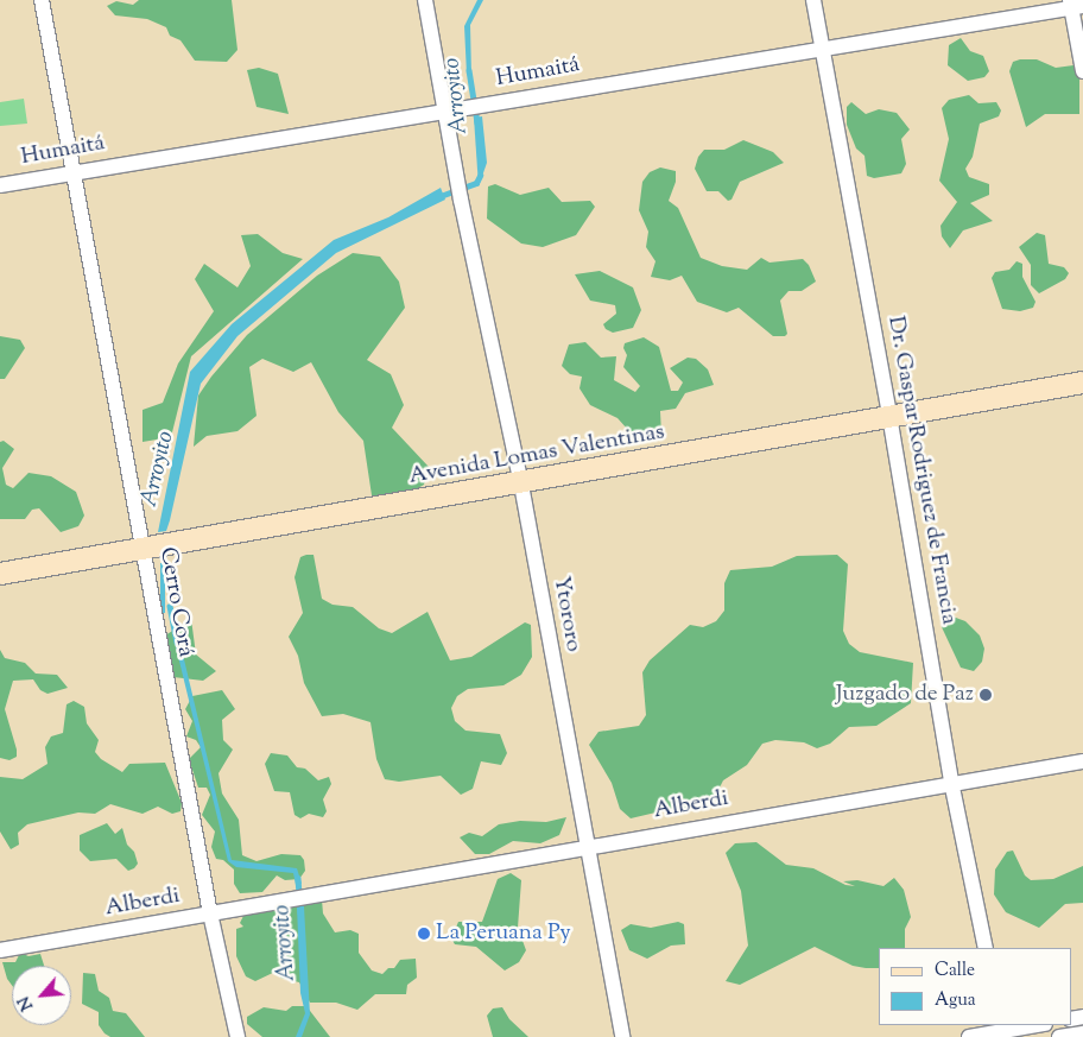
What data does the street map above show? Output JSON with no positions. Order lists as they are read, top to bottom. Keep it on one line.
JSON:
{"streets":{"street":["Humaitá","Avenida Lomas Valentinas","Dr. Gaspar Rodriguez de Francia","Cerro Corá","Ytororo","Alberdi"]},"crossings":[["Humaitá","Dr. Gaspar Rodriguez de Francia"],["Humaitá","Cerro Corá"],["Humaitá","Ytororo"],["Avenida Lomas Valentinas","Dr. Gaspar Rodriguez de Francia"],["Avenida Lomas Valentinas","Cerro Corá"],["Avenida Lomas Valentinas","Ytororo"],["Dr. Gaspar Rodriguez de Francia","Alberdi"],["Cerro Corá","Alberdi"],["Ytororo","Alberdi"]],"water":["Arroyito"],"places":["Juzgado de Paz","La Peruana Py"],"legend":["Calle","Agua"],"north":"bottom left"}
